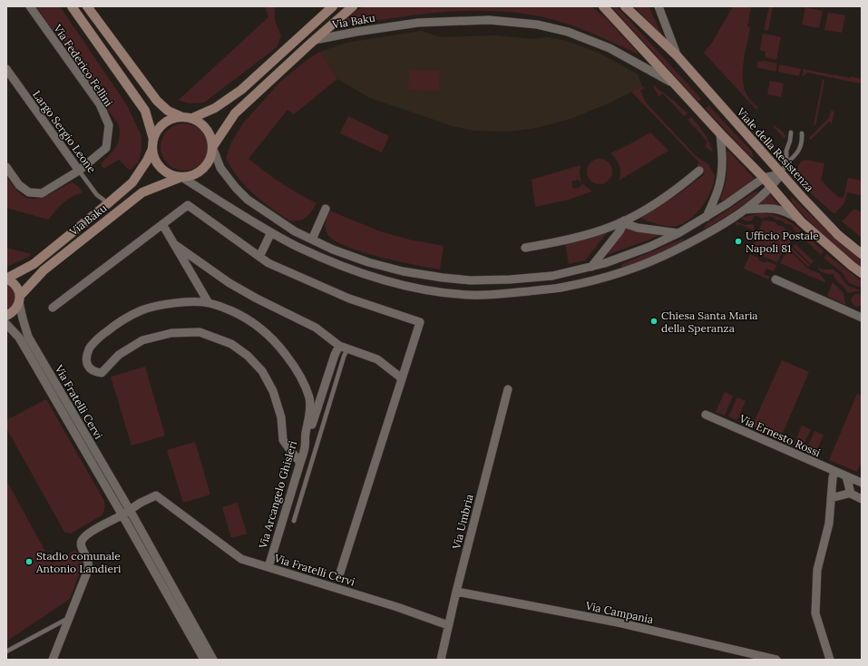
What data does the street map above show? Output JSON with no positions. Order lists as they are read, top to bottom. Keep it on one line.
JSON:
{"streets":{"street":["Via Baku","Via Federico Fellini","Largo Sergio Leone","Viale della Resistenza","Via Fratelli Cervi","Via Ernesto Rossi","Via Arcangelo Ghisleri","Via Umbria","Via Campania"]},"crossings":[["Via Baku","Largo Sergio Leone"],["Via Baku","Via Fratelli Cervi"],["Via Federico Fellini","Largo Sergio Leone"],["Via Fratelli Cervi","Via Arcangelo Ghisleri"],["Via Fratelli Cervi","Via Umbria"],["Via Umbria","Via Campania"]],"places":["Ufficio Postale Napoli 81","Chiesa Santa Maria della Speranza","Stadio comunale Antonio Landieri"]}
